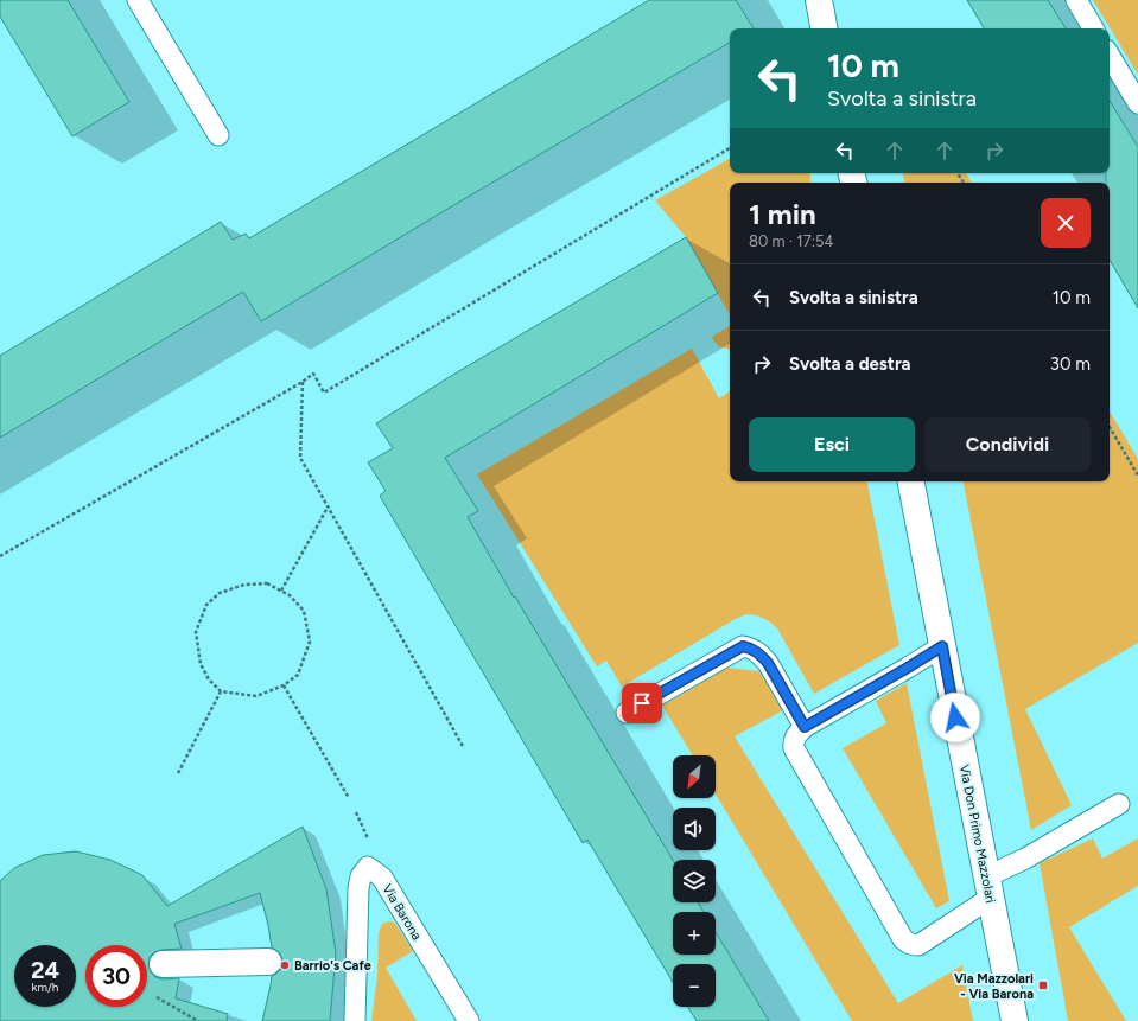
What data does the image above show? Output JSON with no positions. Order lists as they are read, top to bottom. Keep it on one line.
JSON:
{"streets":{"street":["Via Don Primo Mazzolari"],"lane":["Via Barona"]},"places":{"other":["Barrio's Cafe"],"transit":["Via Mazzolari - Via Barona"]},"north":"bottom left","page":{"turn":["10 m","Svolta a sinistra"],"heading":["1 min","80 m · 17:54"],"list":[{"name":"Svolta a sinistra","value":"10 m"},{"name":"Svolta a destra","value":"30 m"}],"buttons":["Esci","Condividi"],"map_buttons":["+","−"],"speed":"24 km/h","limit":"30"}}
